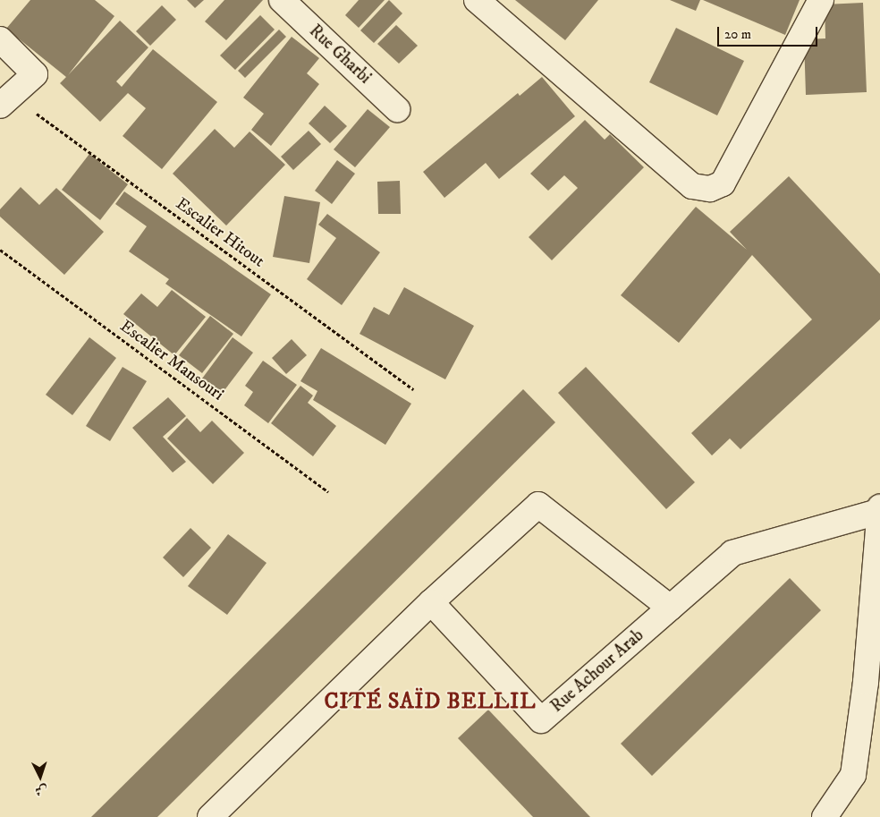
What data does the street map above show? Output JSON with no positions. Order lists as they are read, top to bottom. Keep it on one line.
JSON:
{"streets":{"street":["Rue Gharbi","Rue Achour Arab"],"path":["Escalier Hitout","Escalier Mansouri"]},"districts":["CITÉ SAÏD BELLIL"],"scale_bar":"20 m","north":"bottom"}
